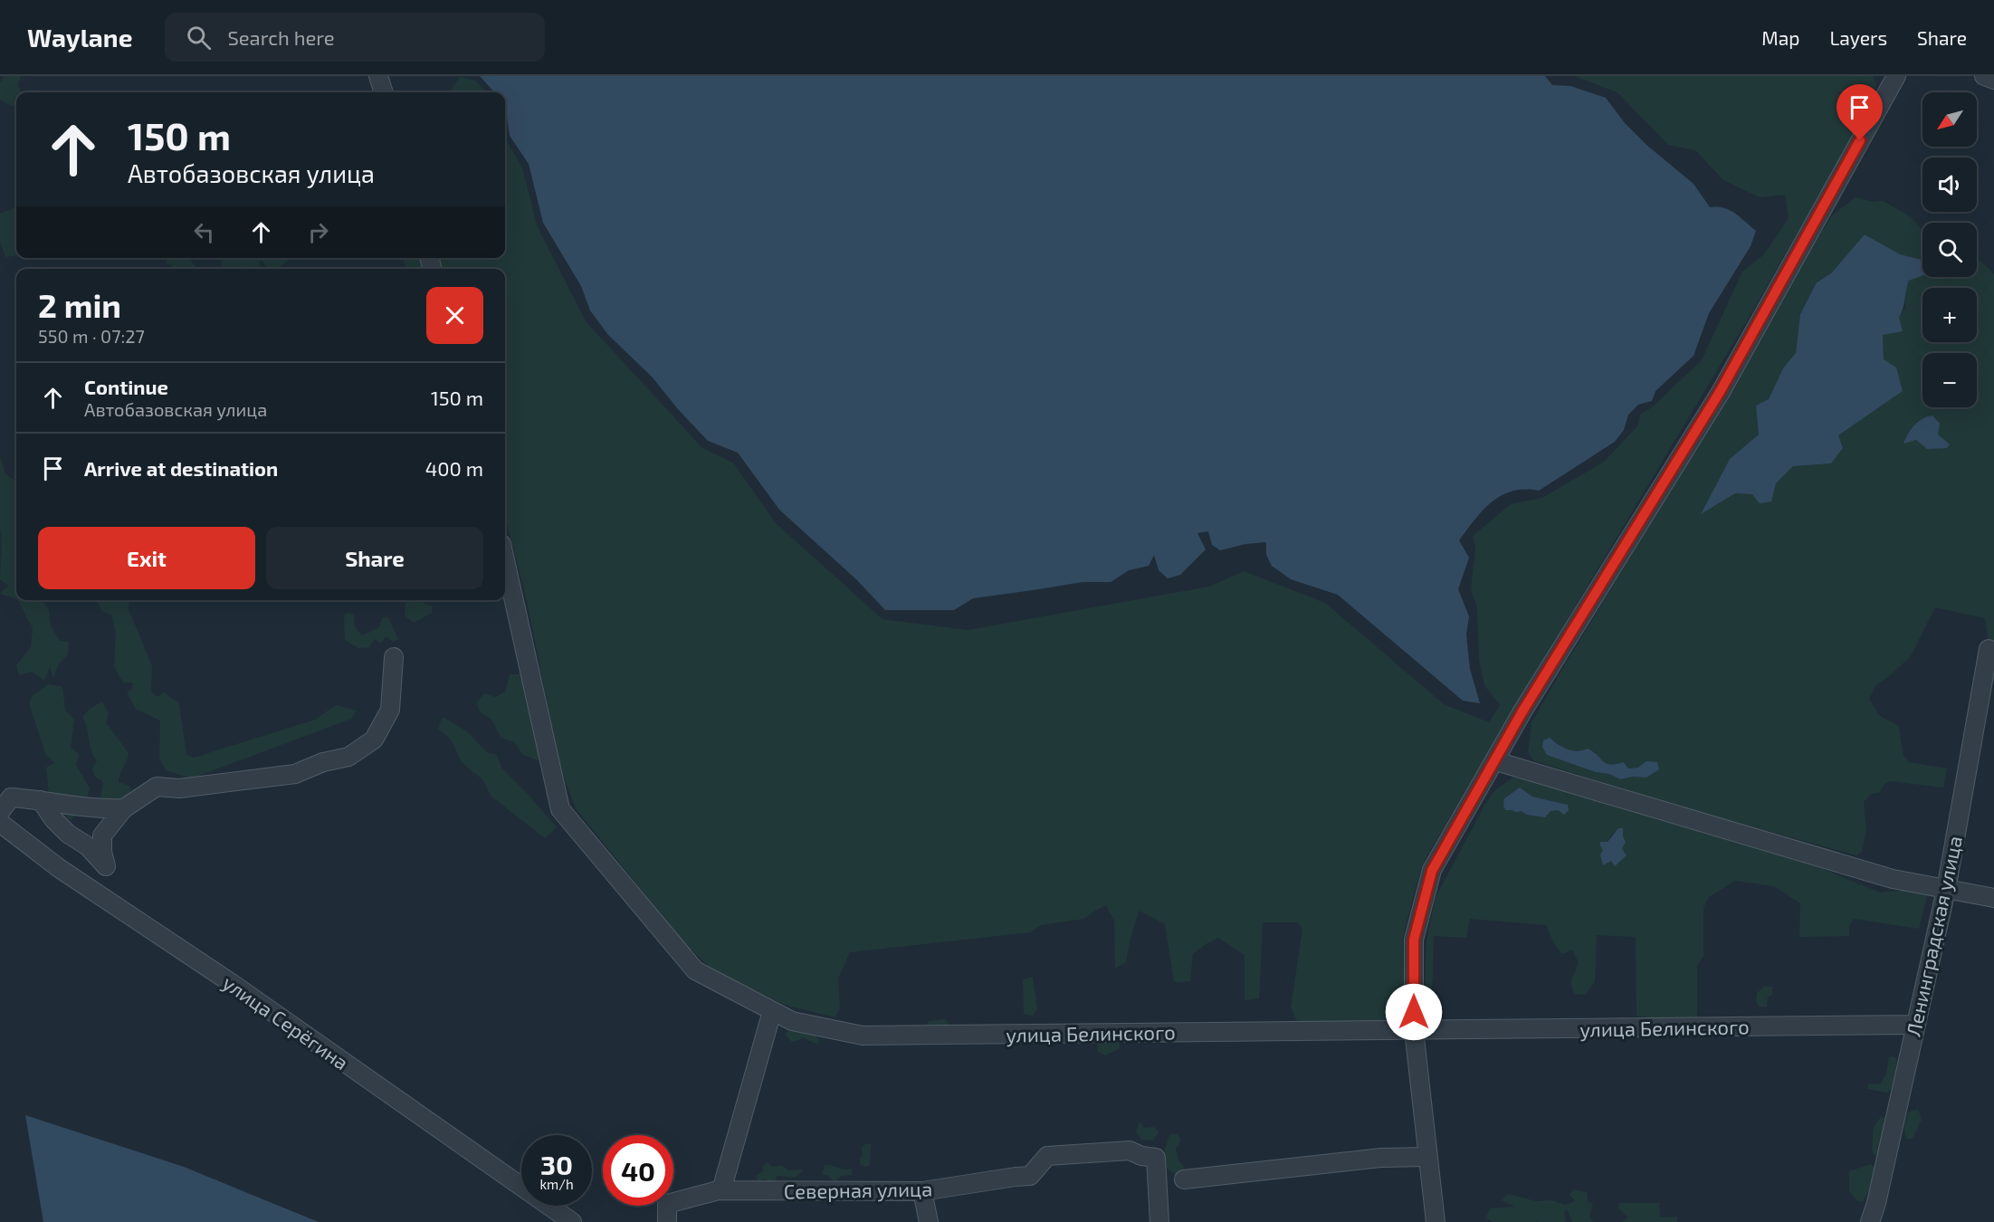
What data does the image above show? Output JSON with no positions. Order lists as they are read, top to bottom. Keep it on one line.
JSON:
{"streets":{"street":["Ленинградская улица","улица Серёгина","улица Белинского","Северная улица"]},"crossings":[["Ленинградская улица","улица Белинского"]],"north":"bottom left","page":{"header":"Waylane","search":"Search here","nav":["Map","Layers","Share"],"map_buttons":["+","−"],"turn":["150 m","Автобазовская улица"],"heading":["2 min","550 m · 07:27"],"list":[{"name":"Continue","note":"Автобазовская улица","value":"150 m"},{"name":"Arrive at destination","value":"400 m"}],"buttons":["Exit","Share"],"speed":"30 km/h","limit":"40"}}
